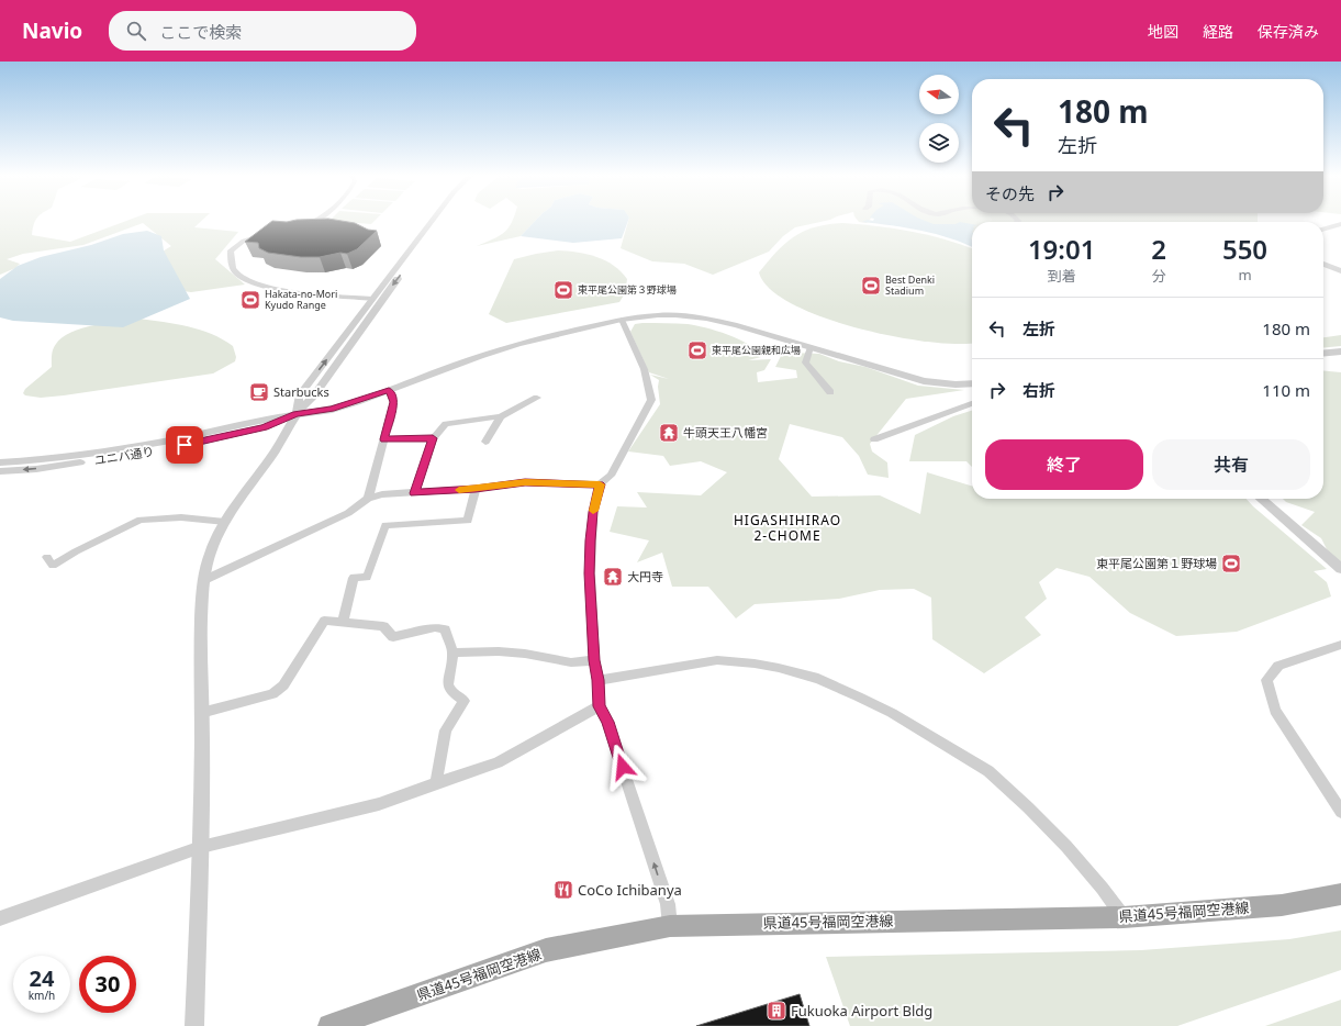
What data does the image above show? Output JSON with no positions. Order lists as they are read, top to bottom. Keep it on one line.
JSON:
{"streets":{"main road":["県道45号福岡空港線"],"street":["ユニバ通り"]},"districts":["HIGASHIHIRAO 2-CHOME"],"places":{"sports":["Best Denki Stadium","東平尾公園第３野球場","Hakata-no-Mori Kyudo Range","東平尾公園親和広場","東平尾公園第１野球場"],"cafe":["Starbucks"],"temple":["牛頭天王八幡宮","大円寺"],"restaurant":["CoCo Ichibanya"],"building":["Fukuoka Airport Bldg"]},"north":"left","page":{"header":"Navio","search":"ここで検索","nav":["地図","経路","保存済み"],"turn":["180 m","左折"],"then":"その先","eta":["19:01","到着","2","分","550","m"],"list":[{"name":"左折","value":"180 m"},{"name":"右折","value":"110 m"}],"buttons":["終了","共有"],"speed":"24 km/h","limit":"30"}}
